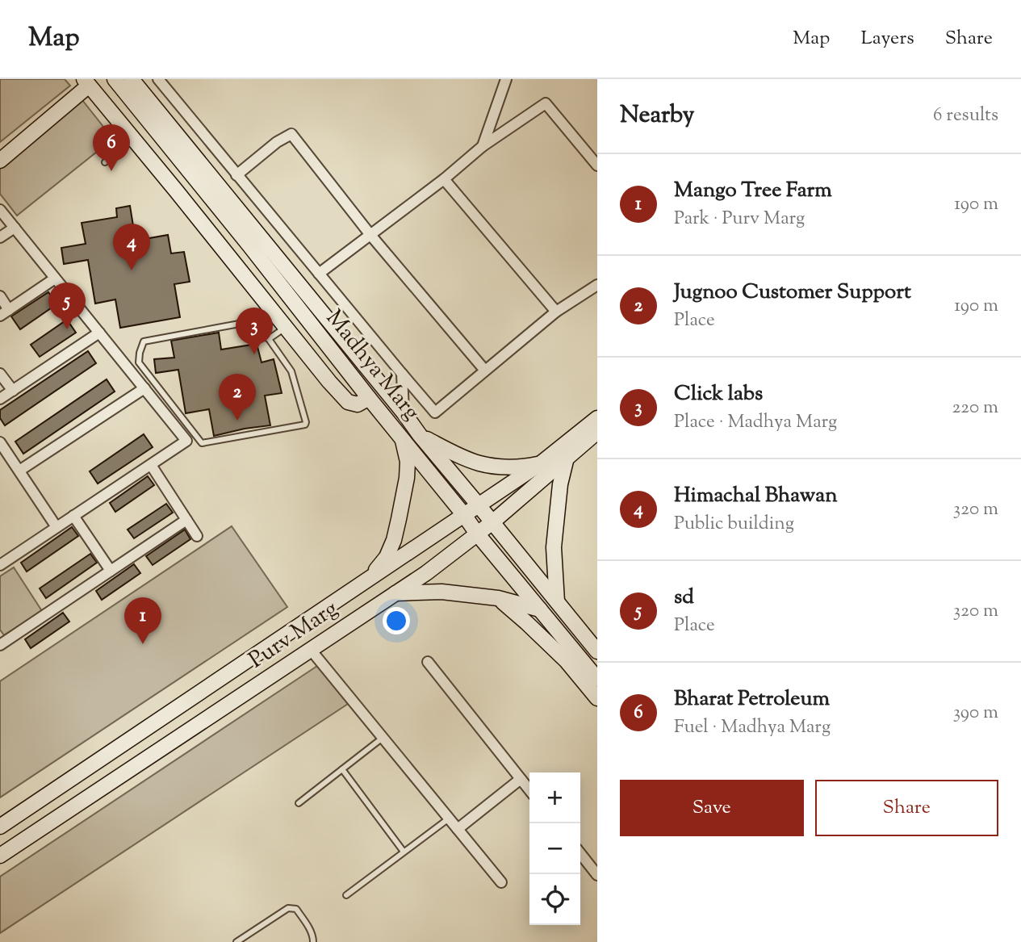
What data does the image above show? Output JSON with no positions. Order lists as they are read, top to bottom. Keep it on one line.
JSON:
{"streets":{"main road":["Madhya Marg","Purv Marg"]},"crossings":[["Madhya Marg","Purv Marg"]],"page":{"header":"Map","nav":["Map","Layers","Share"],"heading":["Nearby","6 results"],"pins":["6","4","5","3","2","1"],"list":[{"mark":"1","name":"Mango Tree Farm","note":"Park · Purv Marg","value":"190 m"},{"mark":"2","name":"Jugnoo Customer Support","note":"Place","value":"190 m"},{"mark":"3","name":"Click labs","note":"Place · Madhya Marg","value":"220 m"},{"mark":"4","name":"Himachal Bhawan","note":"Public building","value":"320 m"},{"mark":"5","name":"sd","note":"Place","value":"320 m"},{"mark":"6","name":"Bharat Petroleum","note":"Fuel · Madhya Marg","value":"390 m"}],"buttons":["Save","Share"],"map_buttons":["+","−"]}}
